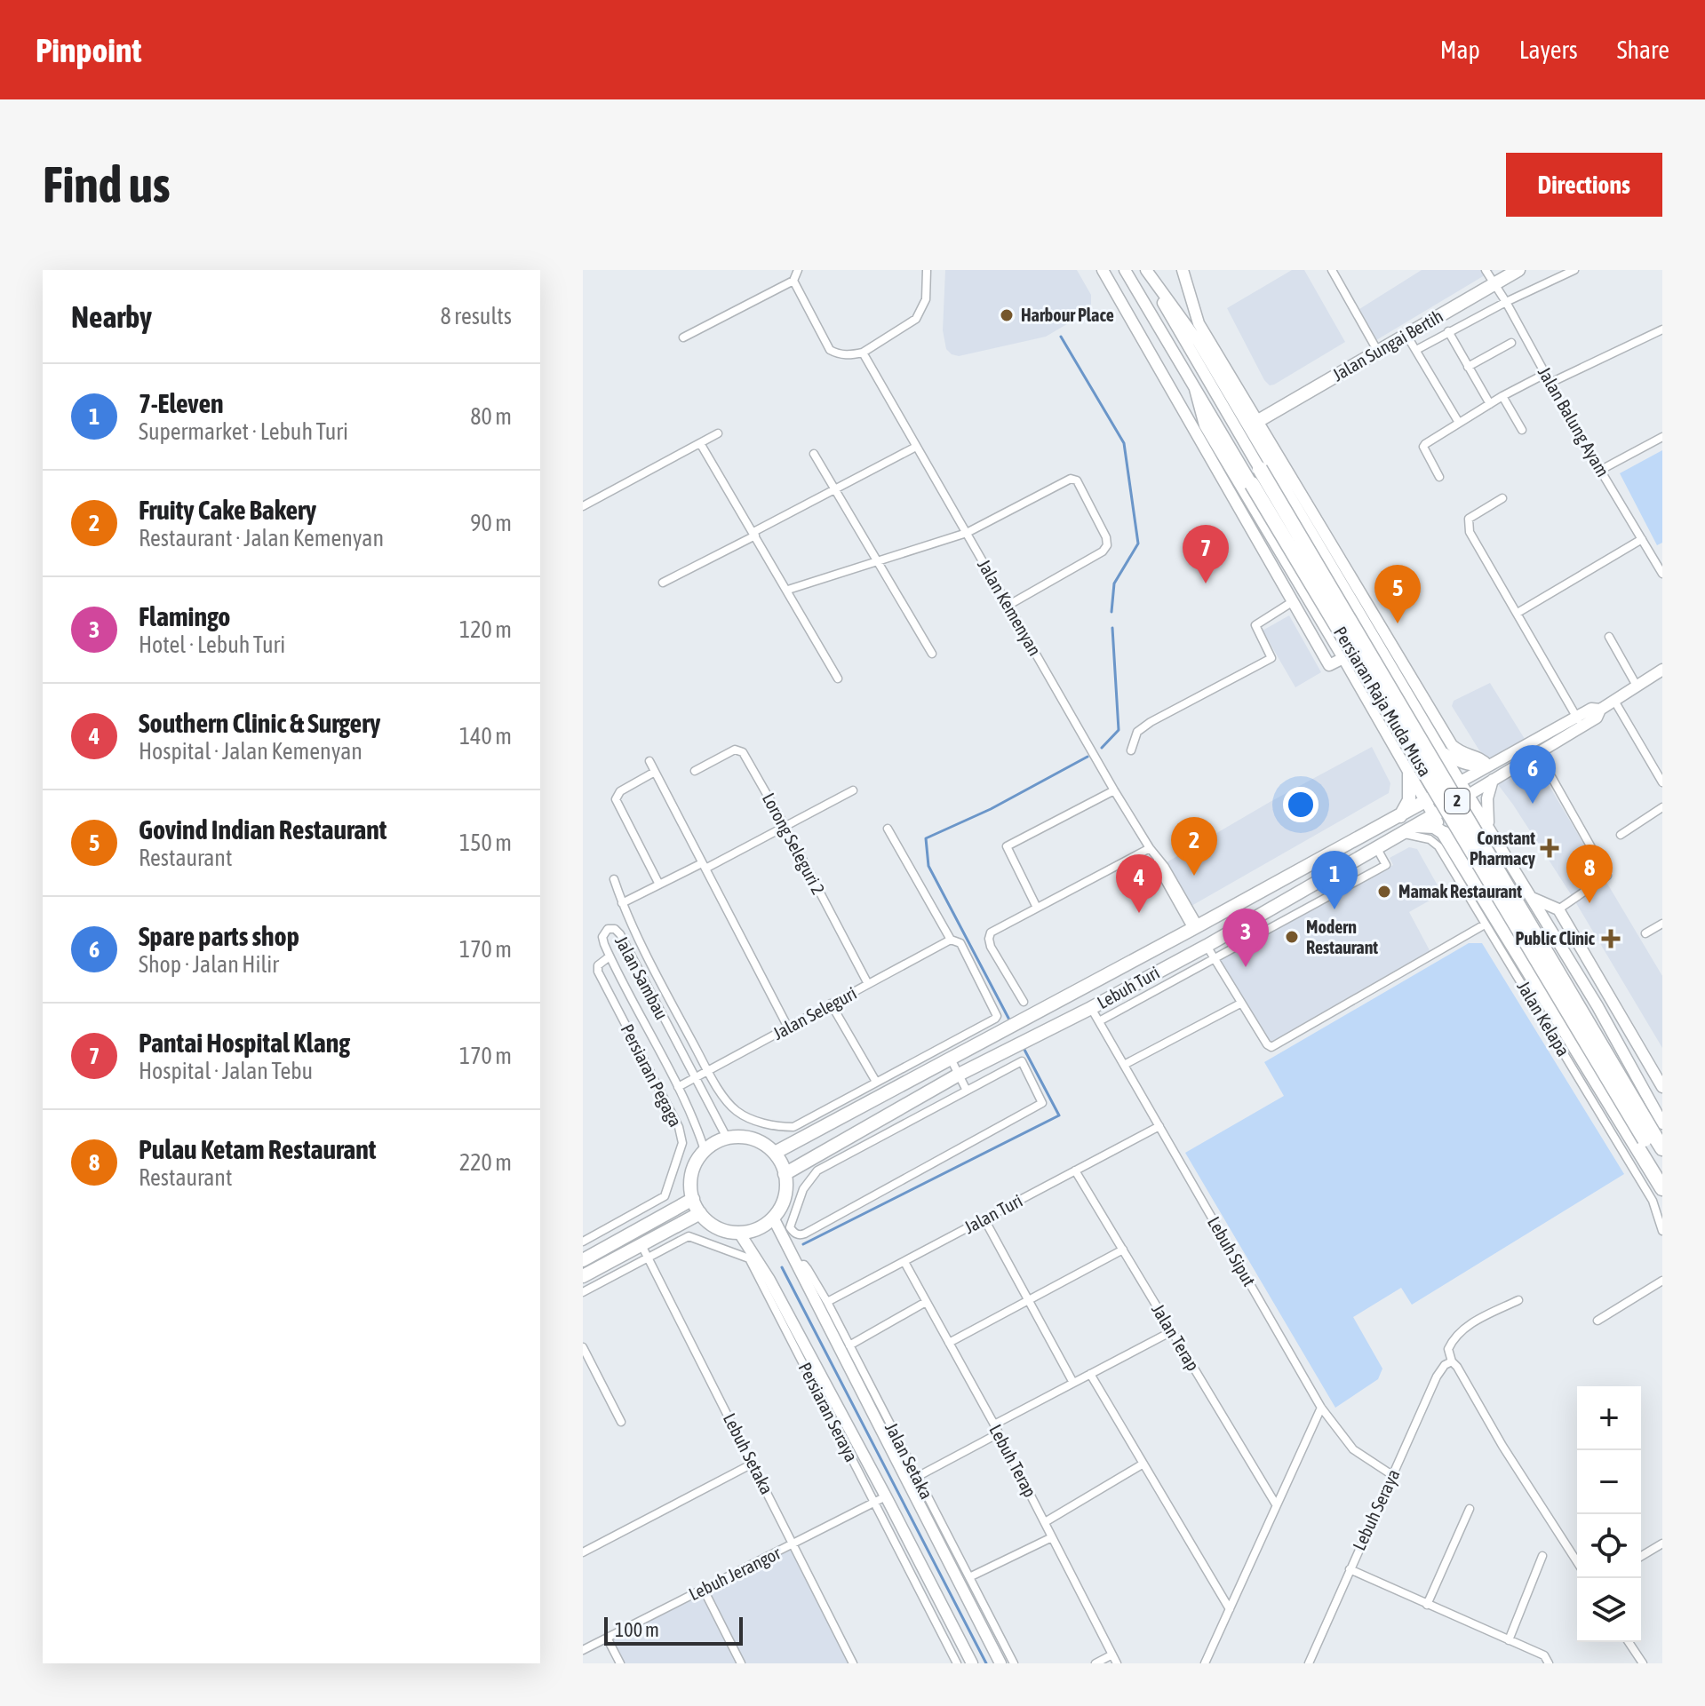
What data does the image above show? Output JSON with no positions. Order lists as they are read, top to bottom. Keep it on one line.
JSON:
{"streets":{"highway":["Persiaran Raja Muda Musa","2"],"main road":["Jalan Sungai Bertih","Lebuh Turi","Persiaran Seraya"],"street":["Jalan Balung Ayam","Jalan Kemenyan","Lorong Seleguri 2","Jalan Sambau","Jalan Seleguri","Jalan Kelapa","Persiaran Pegaga","Jalan Turi","Lebuh Siput","Jalan Terap","Lebuh Setaka","Jalan Setaka","Lebuh Terap","Lebuh Seraya","Lebuh Jerangor"]},"crossings":[["Jalan Sungai Bertih","Jalan Balung Ayam"],["Jalan Kemenyan","Lebuh Turi"],["Lorong Seleguri 2","Jalan Seleguri"],["Jalan Sambau","Lebuh Turi"],["Jalan Sambau","Jalan Seleguri"],["Jalan Sambau","Persiaran Pegaga"],["Jalan Sambau","Persiaran Seraya"],["Lebuh Turi","Jalan Kelapa"],["Lebuh Turi","Lebuh Siput"],["Lebuh Turi","Persiaran Seraya"],["Jalan Turi","Lebuh Siput"],["Jalan Turi","Jalan Terap"],["Jalan Turi","Jalan Setaka"],["Jalan Turi","Lebuh Terap"],["Lebuh Siput","Lebuh Seraya"],["Persiaran Seraya","Lebuh Setaka"],["Persiaran Seraya","Lebuh Jerangor"],["Lebuh Setaka","Lebuh Jerangor"]],"places":{"other":["Harbour Place","Mamak Restaurant","Modern Restaurant"],"health":["Constant Pharmacy","Public Clinic"]},"scale_bar":"100 m","page":{"header":"Pinpoint","nav":["Map","Layers","Share"],"buttons":"Directions","title":"Find us","heading":["Nearby","8 results"],"list":[{"mark":"1","name":"7-Eleven","note":"Supermarket · Lebuh Turi","value":"80 m"},{"mark":"2","name":"Fruity Cake Bakery","note":"Restaurant · Jalan Kemenyan","value":"90 m"},{"mark":"3","name":"Flamingo","note":"Hotel · Lebuh Turi","value":"120 m"},{"mark":"4","name":"Southern Clinic & Surgery","note":"Hospital · Jalan Kemenyan","value":"140 m"},{"mark":"5","name":"Govind Indian Restaurant","note":"Restaurant","value":"150 m"},{"mark":"6","name":"Spare parts shop","note":"Shop · Jalan Hilir","value":"170 m"},{"mark":"7","name":"Pantai Hospital Klang","note":"Hospital · Jalan Tebu","value":"170 m"},{"mark":"8","name":"Pulau Ketam Restaurant","note":"Restaurant","value":"220 m"}],"pins":["7","5","6","2","8","1","4","3"],"map_buttons":["+","−"],"scale":"100 m"}}
